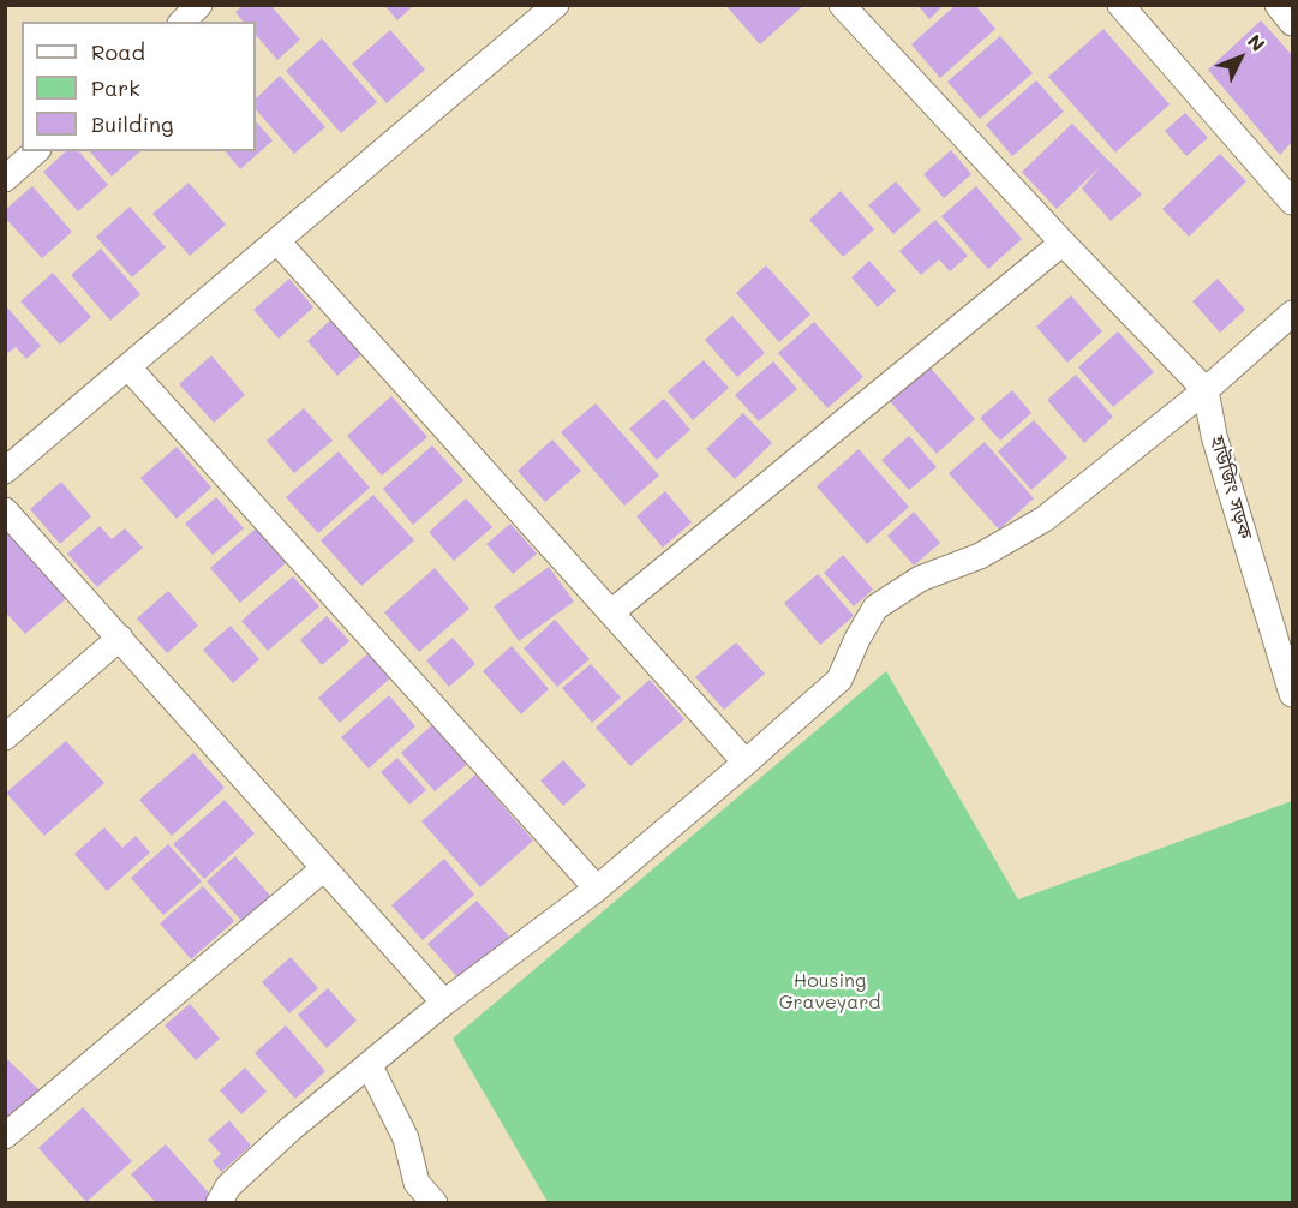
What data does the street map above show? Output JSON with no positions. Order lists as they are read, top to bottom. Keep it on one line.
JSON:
{"streets":{"street":["হাউজিং সড়ক"]},"parks":["Housing Graveyard"],"legend":["Road","Park","Building"],"north":"top right"}
